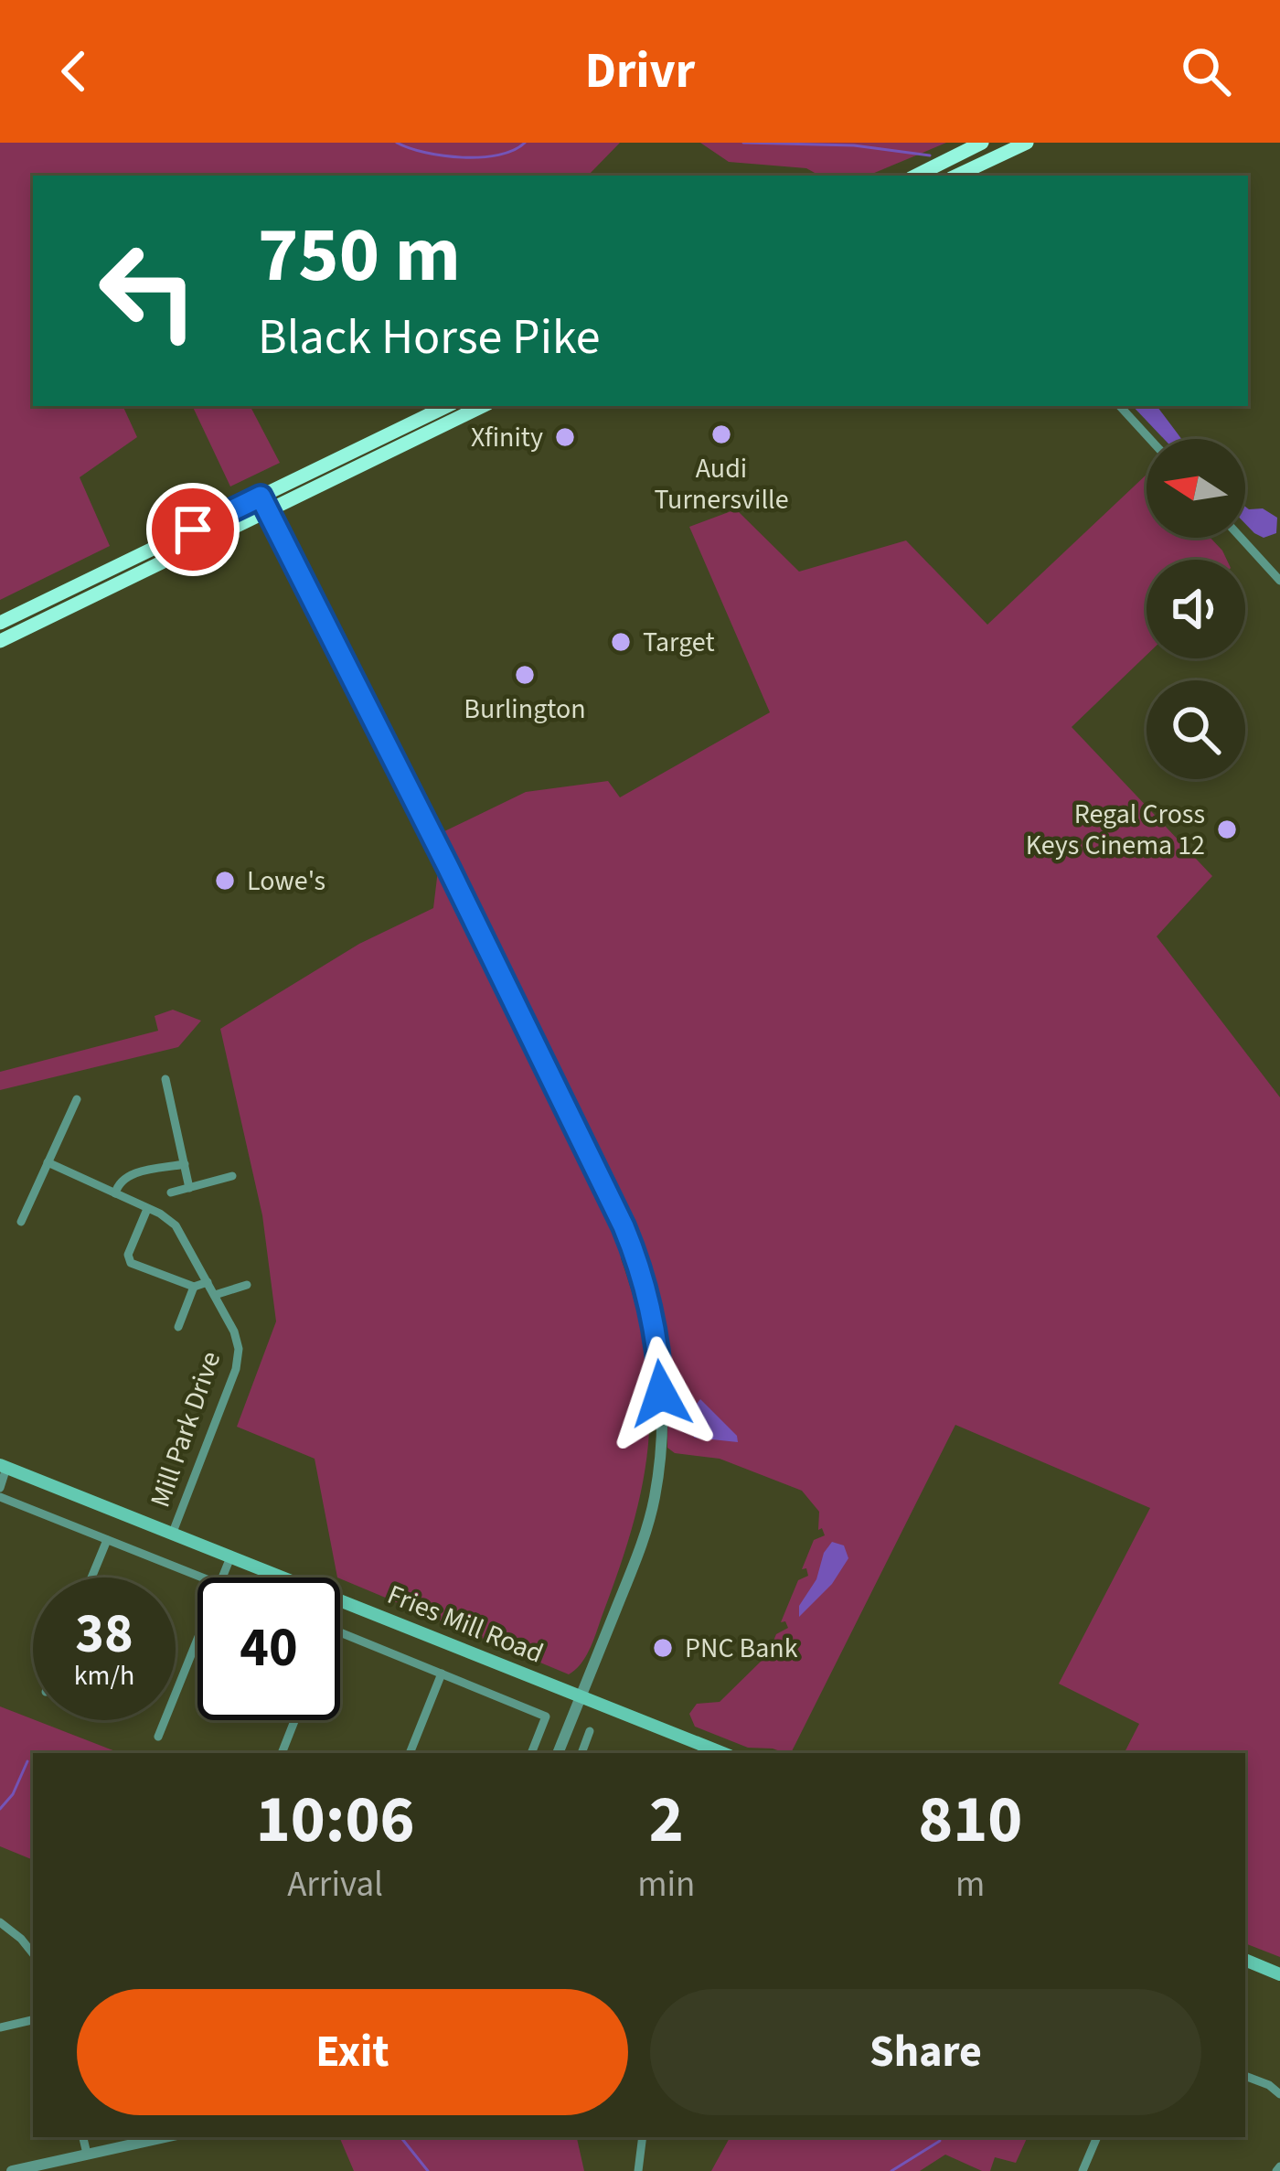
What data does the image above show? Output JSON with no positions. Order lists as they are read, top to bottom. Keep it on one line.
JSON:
{"streets":{"main road":["Fries Mill Road"],"street":["Mill Park Drive"]},"crossings":[["Mill Park Drive","Fries Mill Road"]],"places":["Audi Turnersville","Xfinity","Target","Burlington","Regal Cross Keys Cinema 12","Lowe's","PNC Bank"],"north":"left","page":{"header":"Drivr","turn":["750 m","Black Horse Pike"],"speed":"38 km/h","limit":"40","eta":["10:06","Arrival","2","min","810","m"],"buttons":["Exit","Share"]}}
